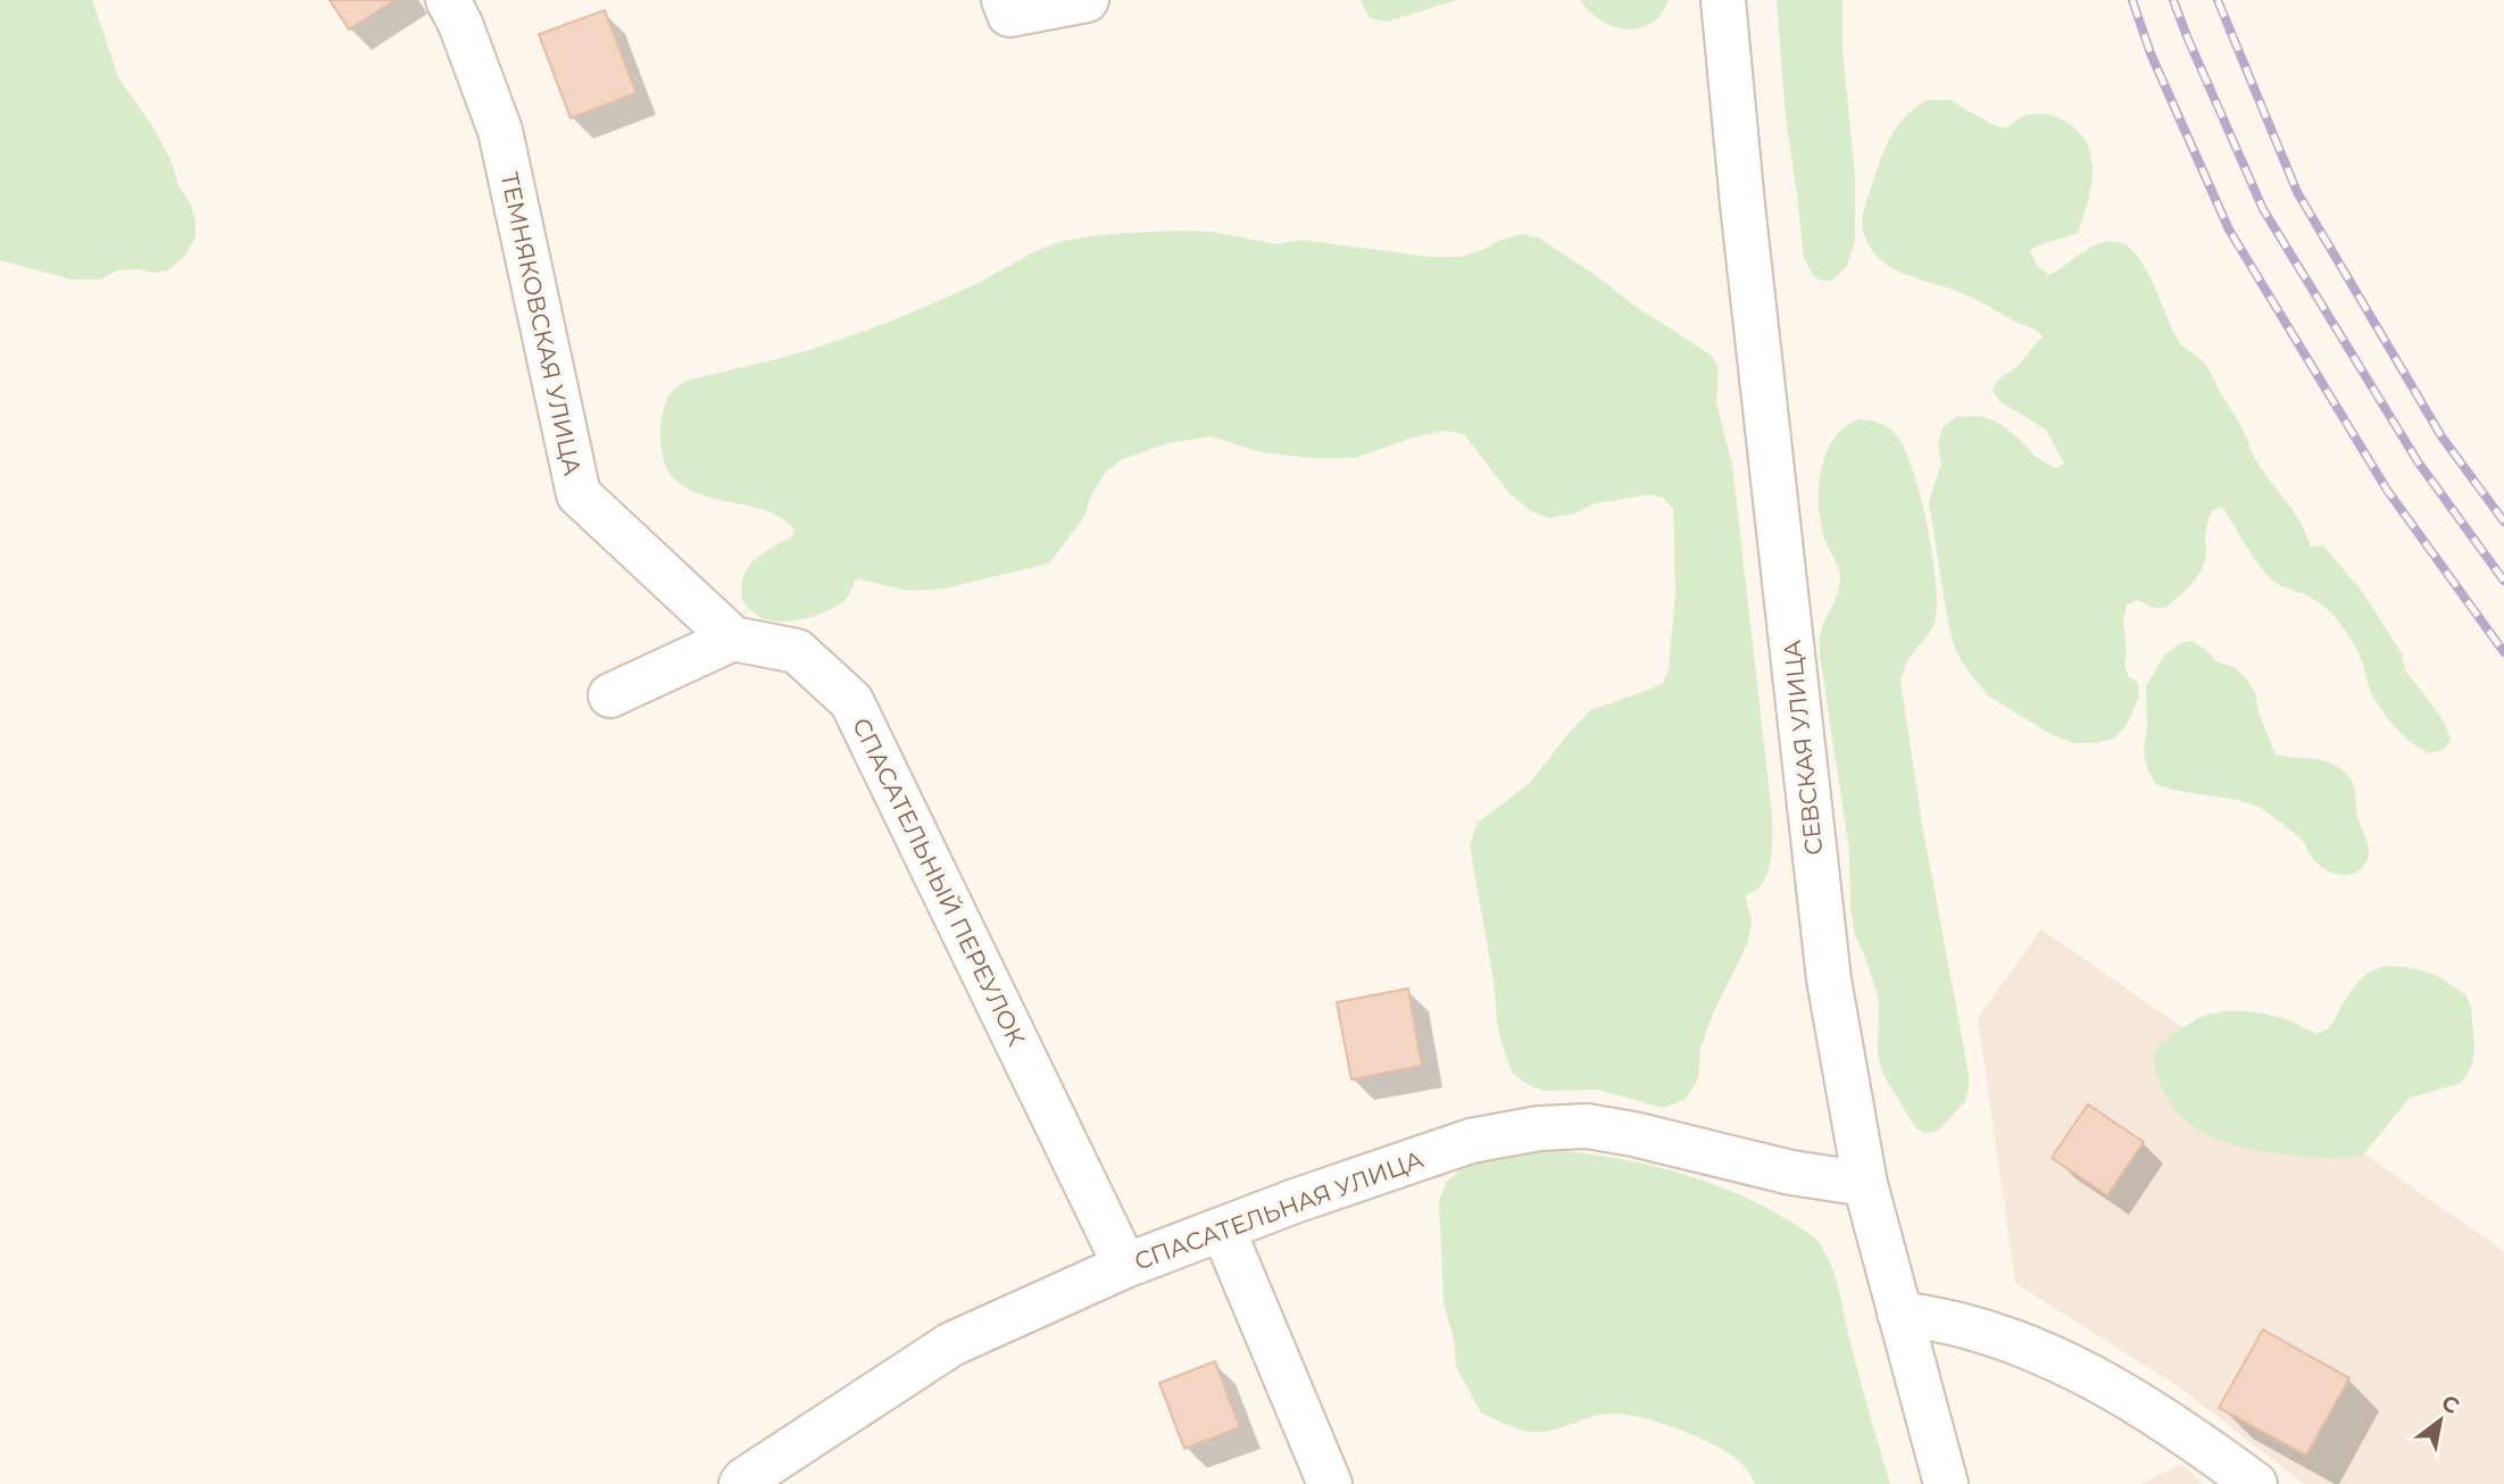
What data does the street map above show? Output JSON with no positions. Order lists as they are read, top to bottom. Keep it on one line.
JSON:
{"streets":{"street":["ТЕМНЯКОВСКАЯ УЛИЦА","СЕВСКАЯ УЛИЦА","СПАСАТЕЛЬНЫЙ ПЕРЕУЛОК","СПАСАТЕЛЬНАЯ УЛИЦА"]},"crossings":[["ТЕМНЯКОВСКАЯ УЛИЦА","СПАСАТЕЛЬНЫЙ ПЕРЕУЛОК"],["СЕВСКАЯ УЛИЦА","СПАСАТЕЛЬНАЯ УЛИЦА"],["СПАСАТЕЛЬНЫЙ ПЕРЕУЛОК","СПАСАТЕЛЬНАЯ УЛИЦА"]],"north":"top right"}
